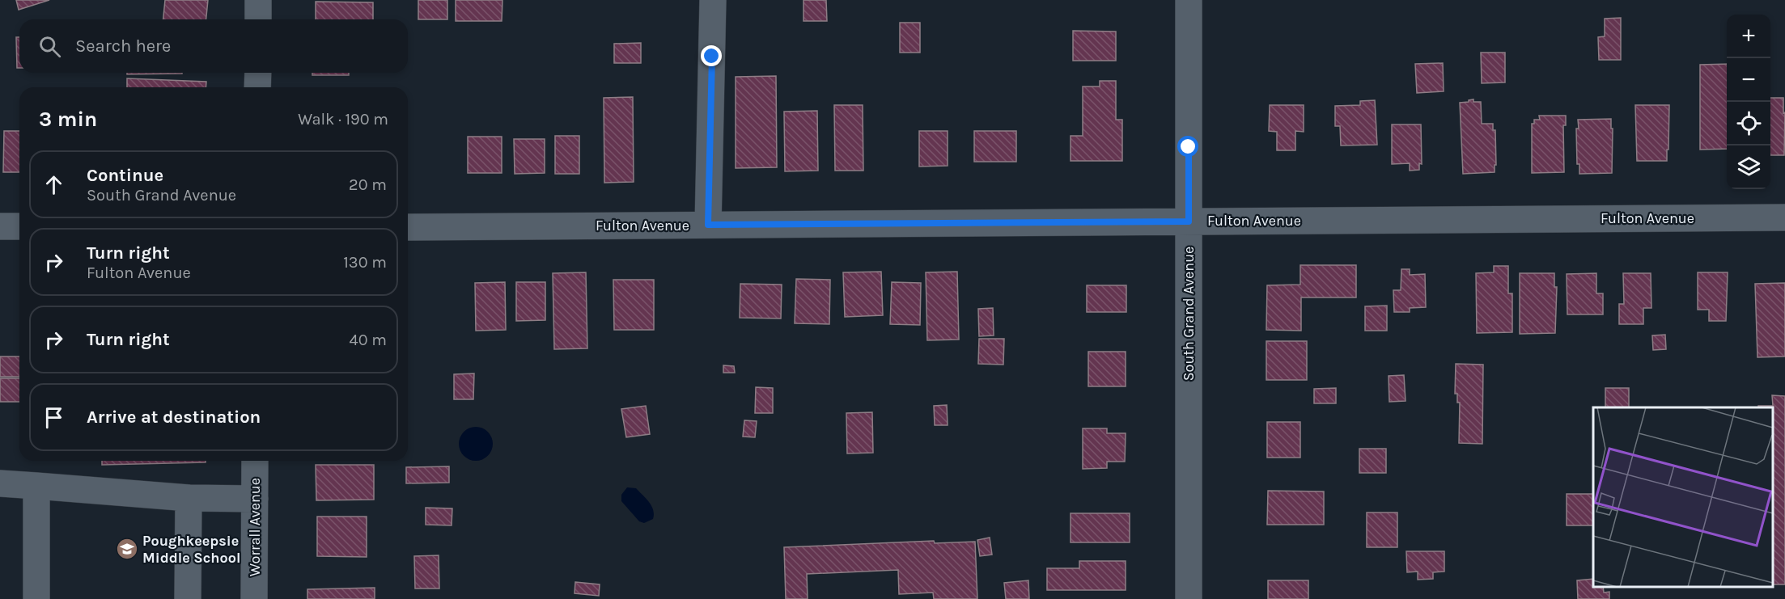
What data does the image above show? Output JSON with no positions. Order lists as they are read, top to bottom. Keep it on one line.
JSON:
{"streets":{"street":["Fulton Avenue","South Grand Avenue","Worrall Avenue"]},"crossings":[["Fulton Avenue","South Grand Avenue"]],"places":{"school or university":["Poughkeepsie Middle School"]},"page":{"map_buttons":["+","−"],"search":"Search here","heading":["3 min","Walk · 190 m"],"list":[["Continue","South Grand Avenue","20 m"],["Turn right","Fulton Avenue","130 m"],["Turn right","40 m"],"Arrive at destination"]}}
